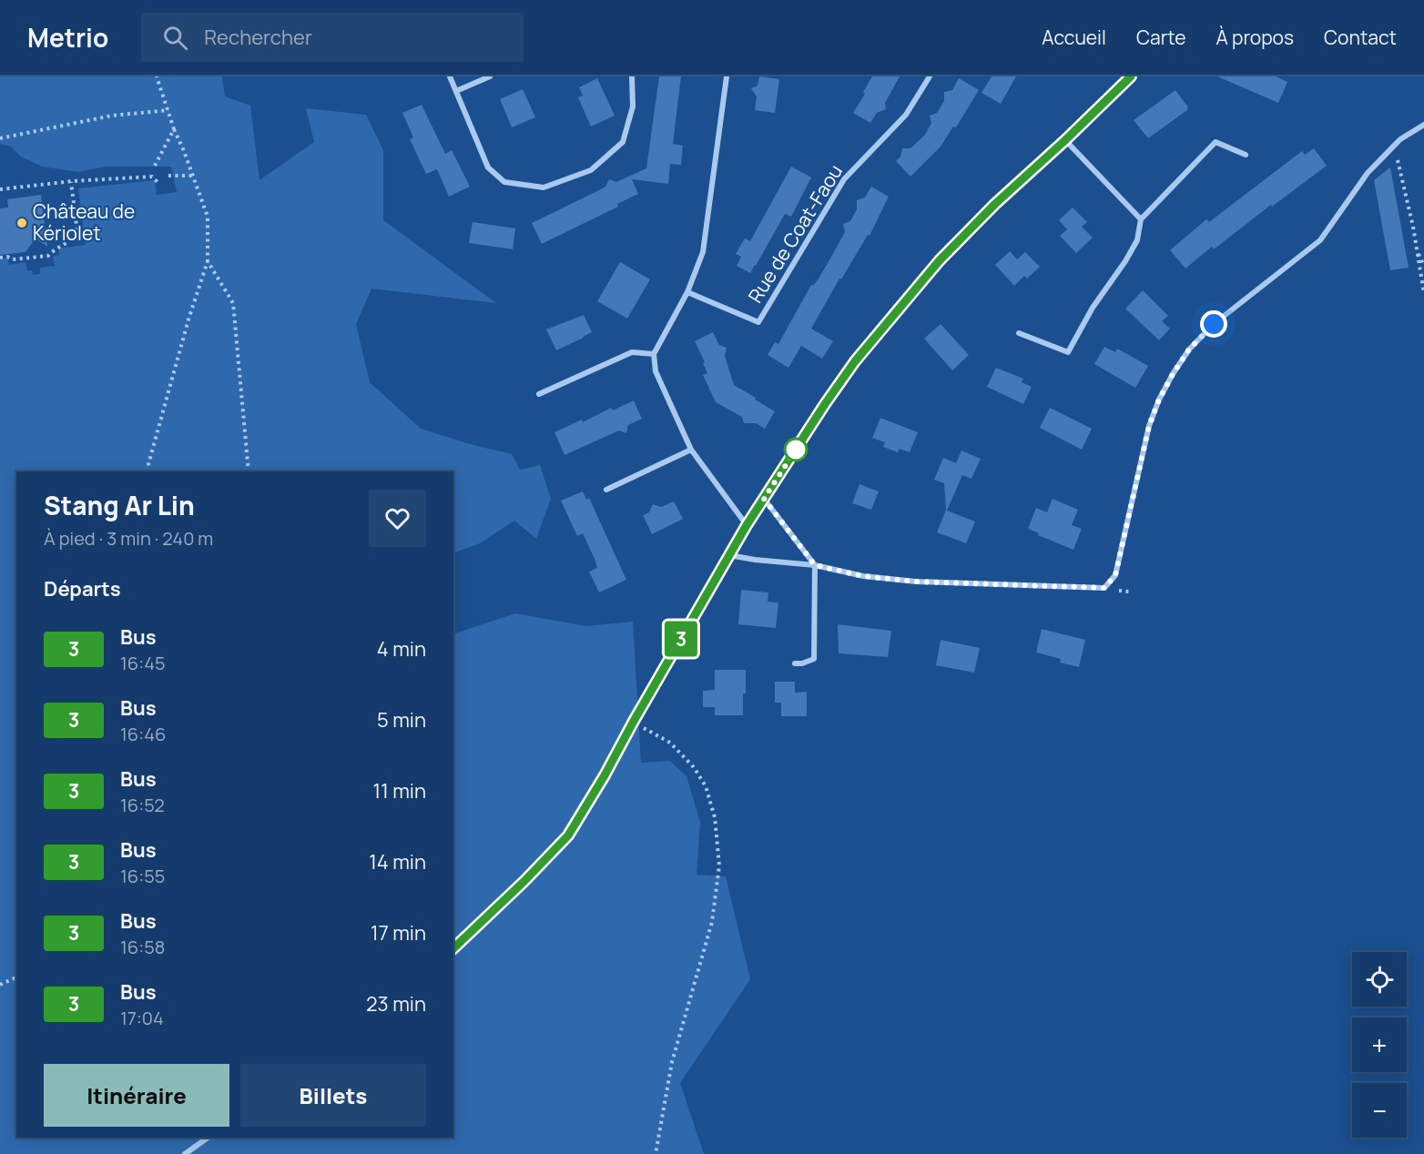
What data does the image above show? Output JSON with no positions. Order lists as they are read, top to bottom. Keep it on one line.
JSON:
{"streets":{"street":["Rue de Coat-Faou"]},"places":["Château de Kériolet"],"lines":["bus line 3"],"page":{"header":"Metrio","search":"Rechercher","nav":["Accueil","Carte","À propos","Contact"],"on_map":"3","heading":[["Stang Ar Lin","À pied · 3 min · 240 m"],"Départs"],"list":[{"mark":"3","name":"Bus","note":"16:45","value":"4 min"},{"mark":"3","name":"Bus","note":"16:46","value":"5 min"},{"mark":"3","name":"Bus","note":"16:52","value":"11 min"},{"mark":"3","name":"Bus","note":"16:55","value":"14 min"},{"mark":"3","name":"Bus","note":"16:58","value":"17 min"},{"mark":"3","name":"Bus","note":"17:04","value":"23 min"}],"map_buttons":["+","−"],"buttons":["Itinéraire","Billets"]}}
